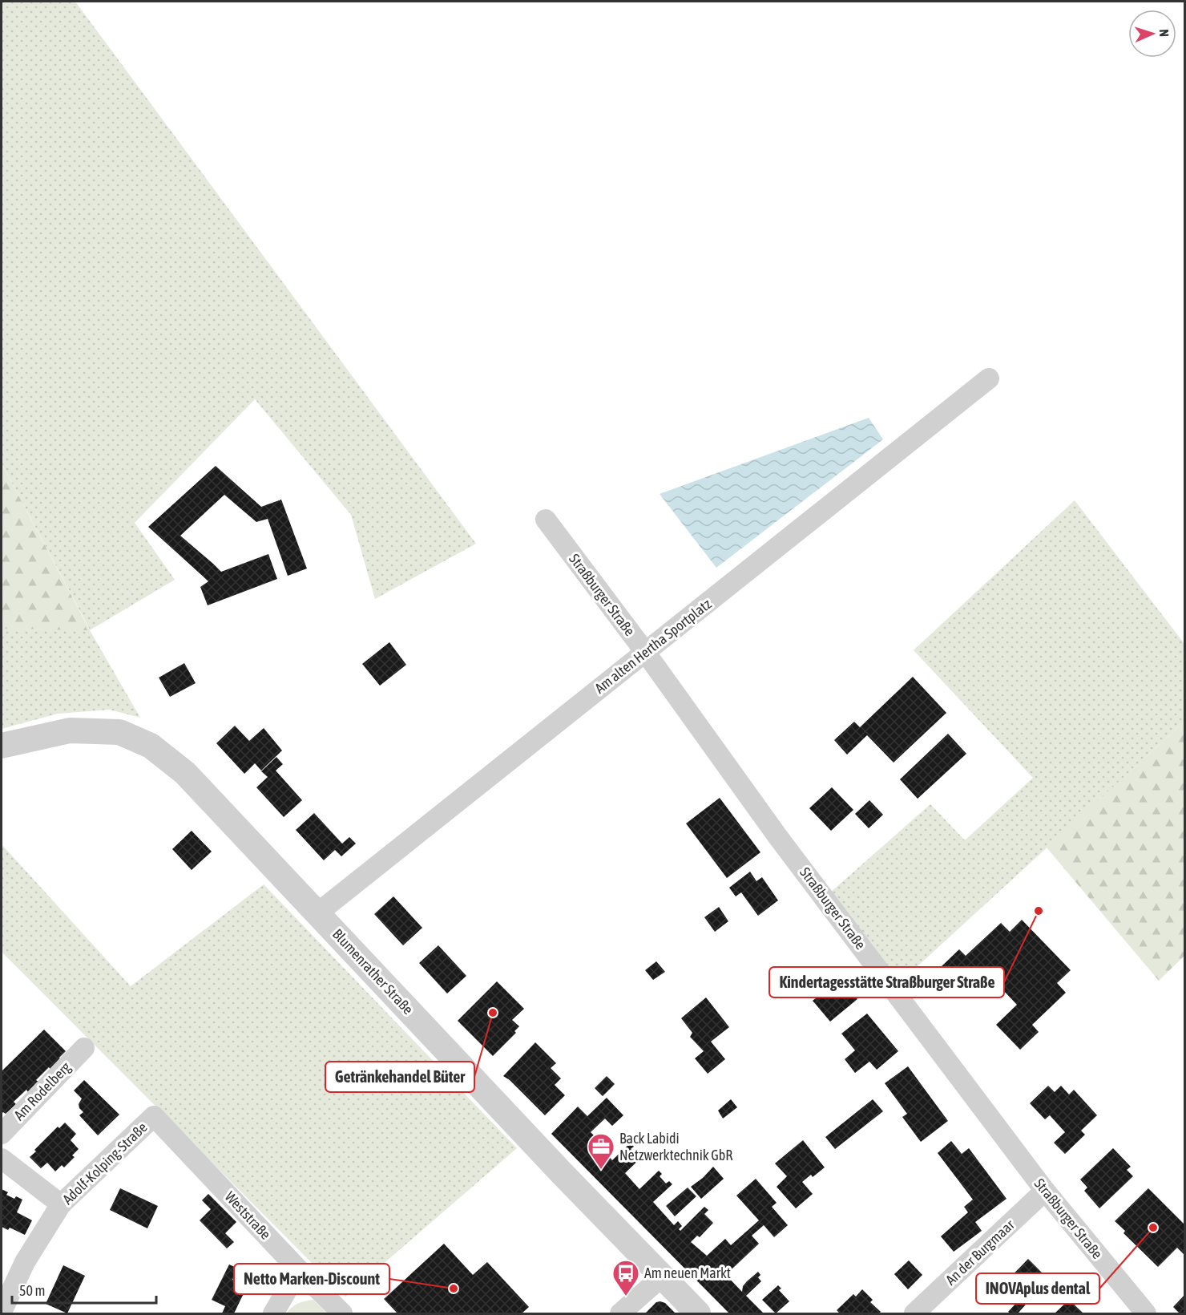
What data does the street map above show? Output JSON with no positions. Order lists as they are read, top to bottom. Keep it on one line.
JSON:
{"streets":{"street":["Straßburger Straße","Am alten Hertha Sportplatz","Blumenrather Straße","Am Rodelberg","Adolf-Kolping-Straße","Weststraße","An der Burgmaar"]},"crossings":[["Straßburger Straße","Am alten Hertha Sportplatz"],["Straßburger Straße","An der Burgmaar"],["Am alten Hertha Sportplatz","Blumenrather Straße"],["Adolf-Kolping-Straße","Weststraße"]],"places":{"other":["Kindertagesstätte Straßburger Straße","Getränkehandel Büter","INOVAplus dental","Netto Marken-Discount"],"office":["Back Labidi Netzwerktechnik GbR"],"bus stop":["Am neuen Markt"]},"scale_bar":"50 m","north":"right"}
